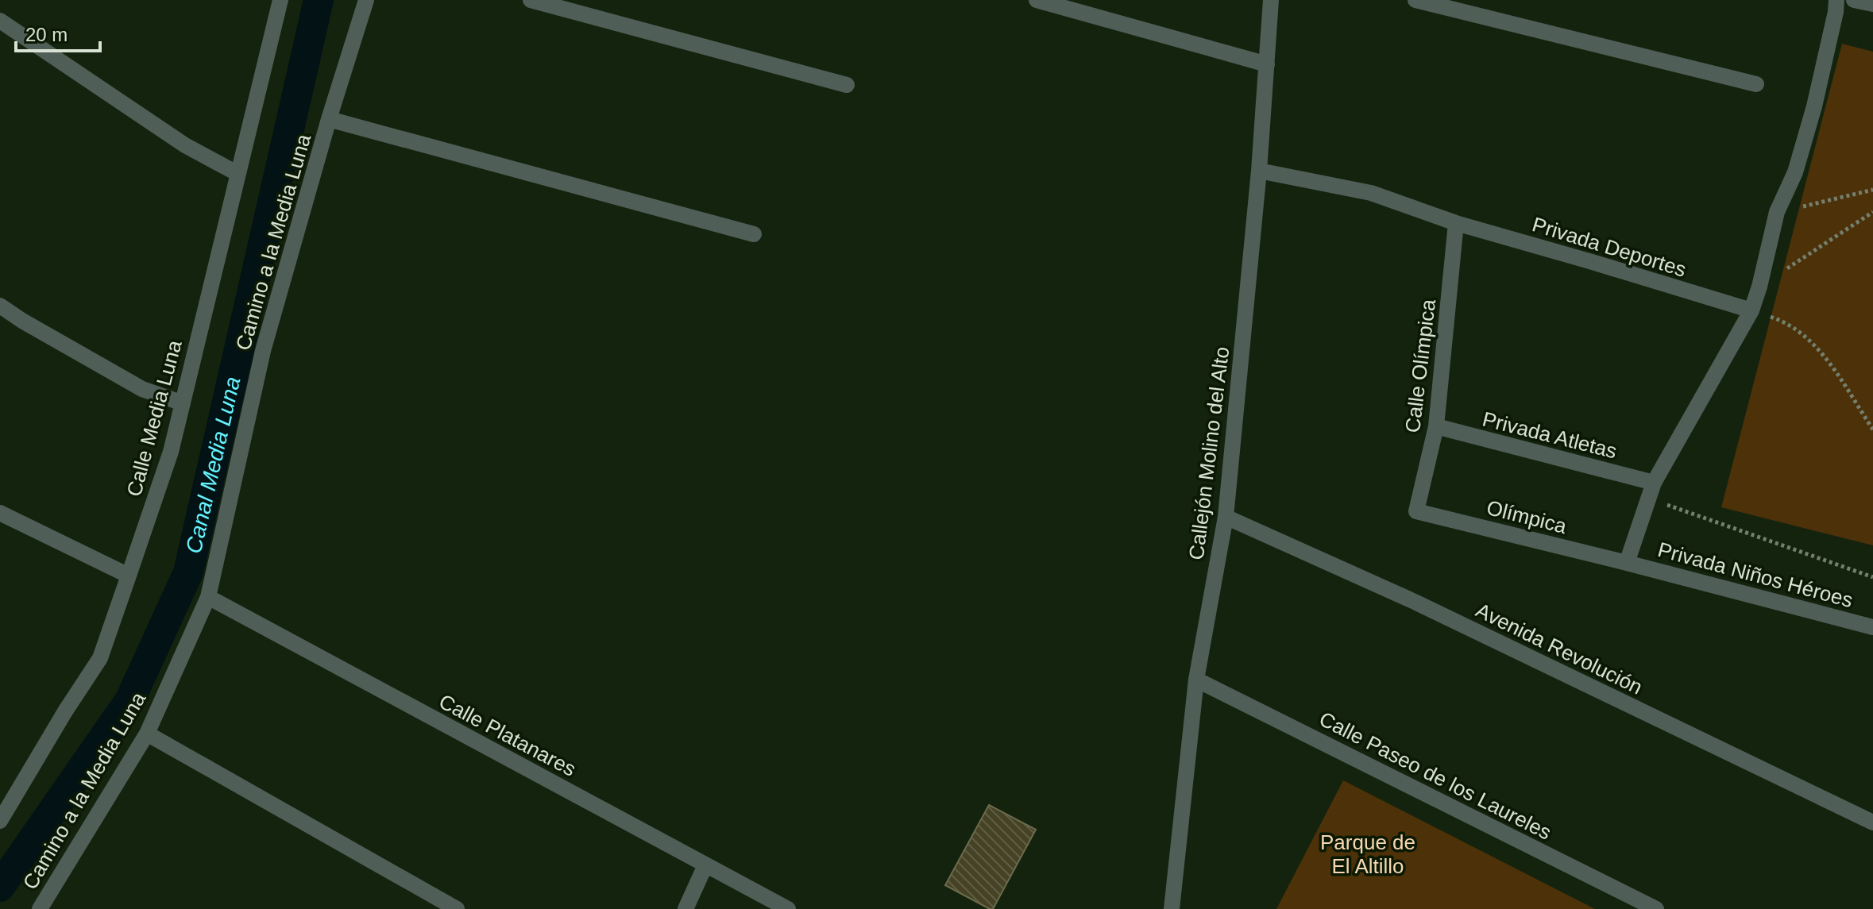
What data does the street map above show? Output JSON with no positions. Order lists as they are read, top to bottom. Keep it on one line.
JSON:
{"streets":{"street":["Camino a la Media Luna","Privada Deportes","Calle Olímpica","Calle Media Luna","Privada Atletas","Callejón Molino del Alto","Olímpica","Privada Niños Héroes","Avenida Revolución","Calle Platanares","Calle Paseo de los Laureles"]},"crossings":[["Camino a la Media Luna","Calle Platanares"],["Privada Deportes","Calle Olímpica"],["Privada Deportes","Callejón Molino del Alto"],["Calle Olímpica","Privada Atletas"],["Calle Olímpica","Olímpica"],["Callejón Molino del Alto","Avenida Revolución"],["Callejón Molino del Alto","Calle Paseo de los Laureles"],["Olímpica","Privada Niños Héroes"]],"water":["Canal Media Luna"],"parks":["Parque de El Altillo"],"scale_bar":"20 m"}
